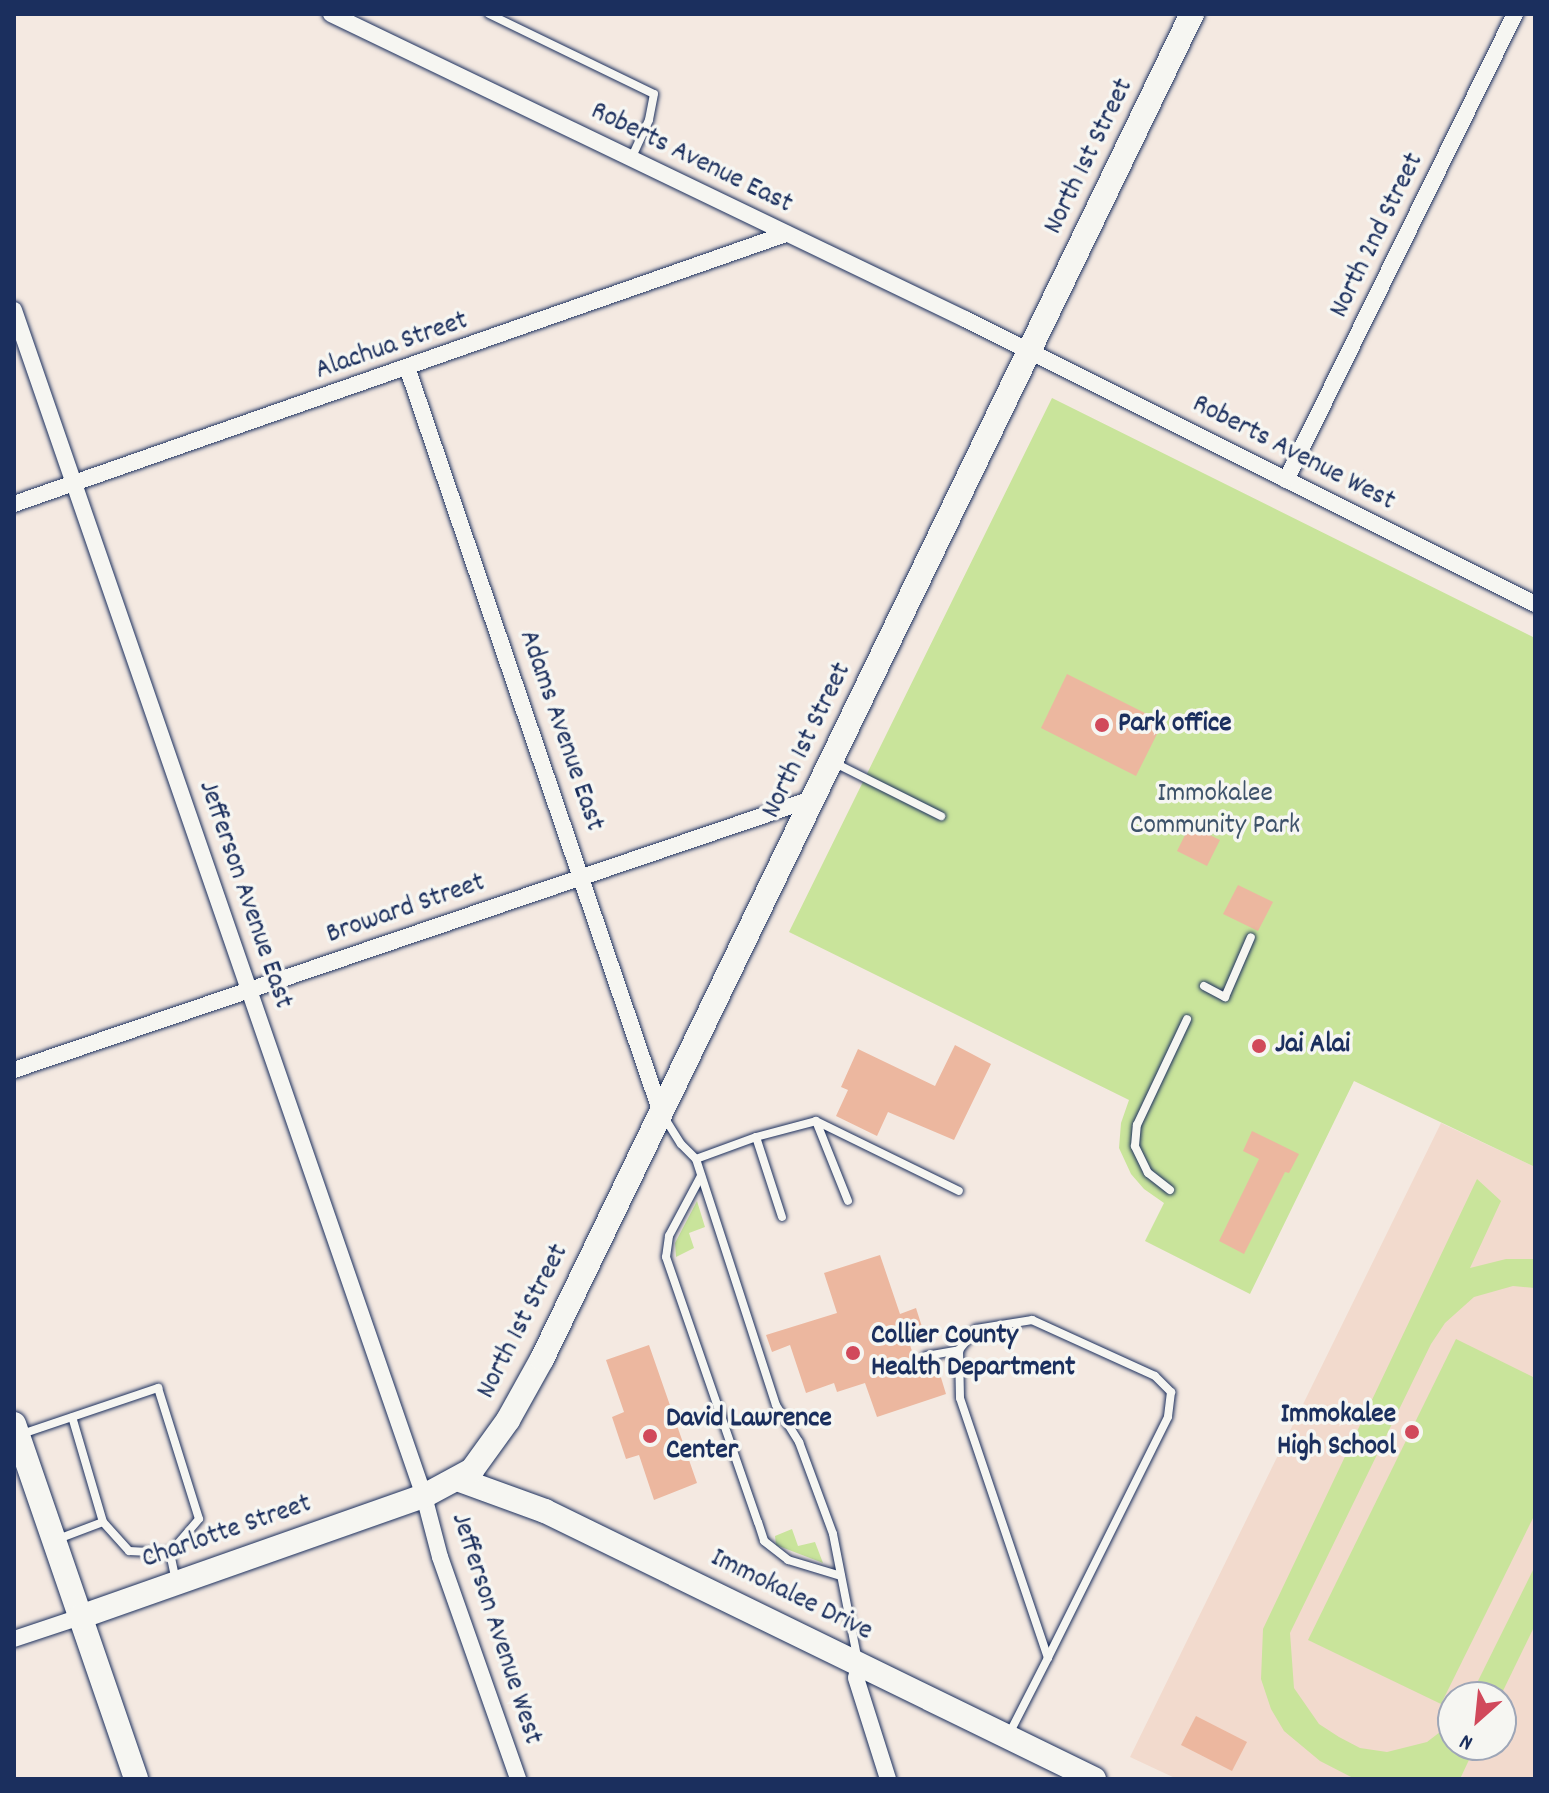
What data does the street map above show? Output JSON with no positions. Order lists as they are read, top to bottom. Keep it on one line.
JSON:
{"streets":{"street":["North 1st Street","Roberts Avenue East","North 2nd Street","Alachua Street","Roberts Avenue West","Adams Avenue East","Jefferson Avenue East","Broward Street","Charlotte Street","Immokalee Drive","Jefferson Avenue West"]},"crossings":[["North 1st Street","Roberts Avenue East"],["North 1st Street","Roberts Avenue West"],["North 1st Street","Adams Avenue East"],["North 1st Street","Broward Street"],["North 1st Street","Charlotte Street"],["North 1st Street","Immokalee Drive"],["Roberts Avenue East","Alachua Street"],["Roberts Avenue East","Roberts Avenue West"],["North 2nd Street","Roberts Avenue West"],["Alachua Street","Adams Avenue East"],["Alachua Street","Jefferson Avenue East"],["Adams Avenue East","Broward Street"],["Jefferson Avenue East","Broward Street"],["Jefferson Avenue East","Charlotte Street"],["Jefferson Avenue East","Jefferson Avenue West"],["Charlotte Street","Immokalee Drive"],["Charlotte Street","Jefferson Avenue West"]],"parks":["Immokalee Community Park"],"places":["Park office","Jai Alai","Collier County Health Department","Immokalee High School","David Lawrence Center"],"north":"bottom left"}
